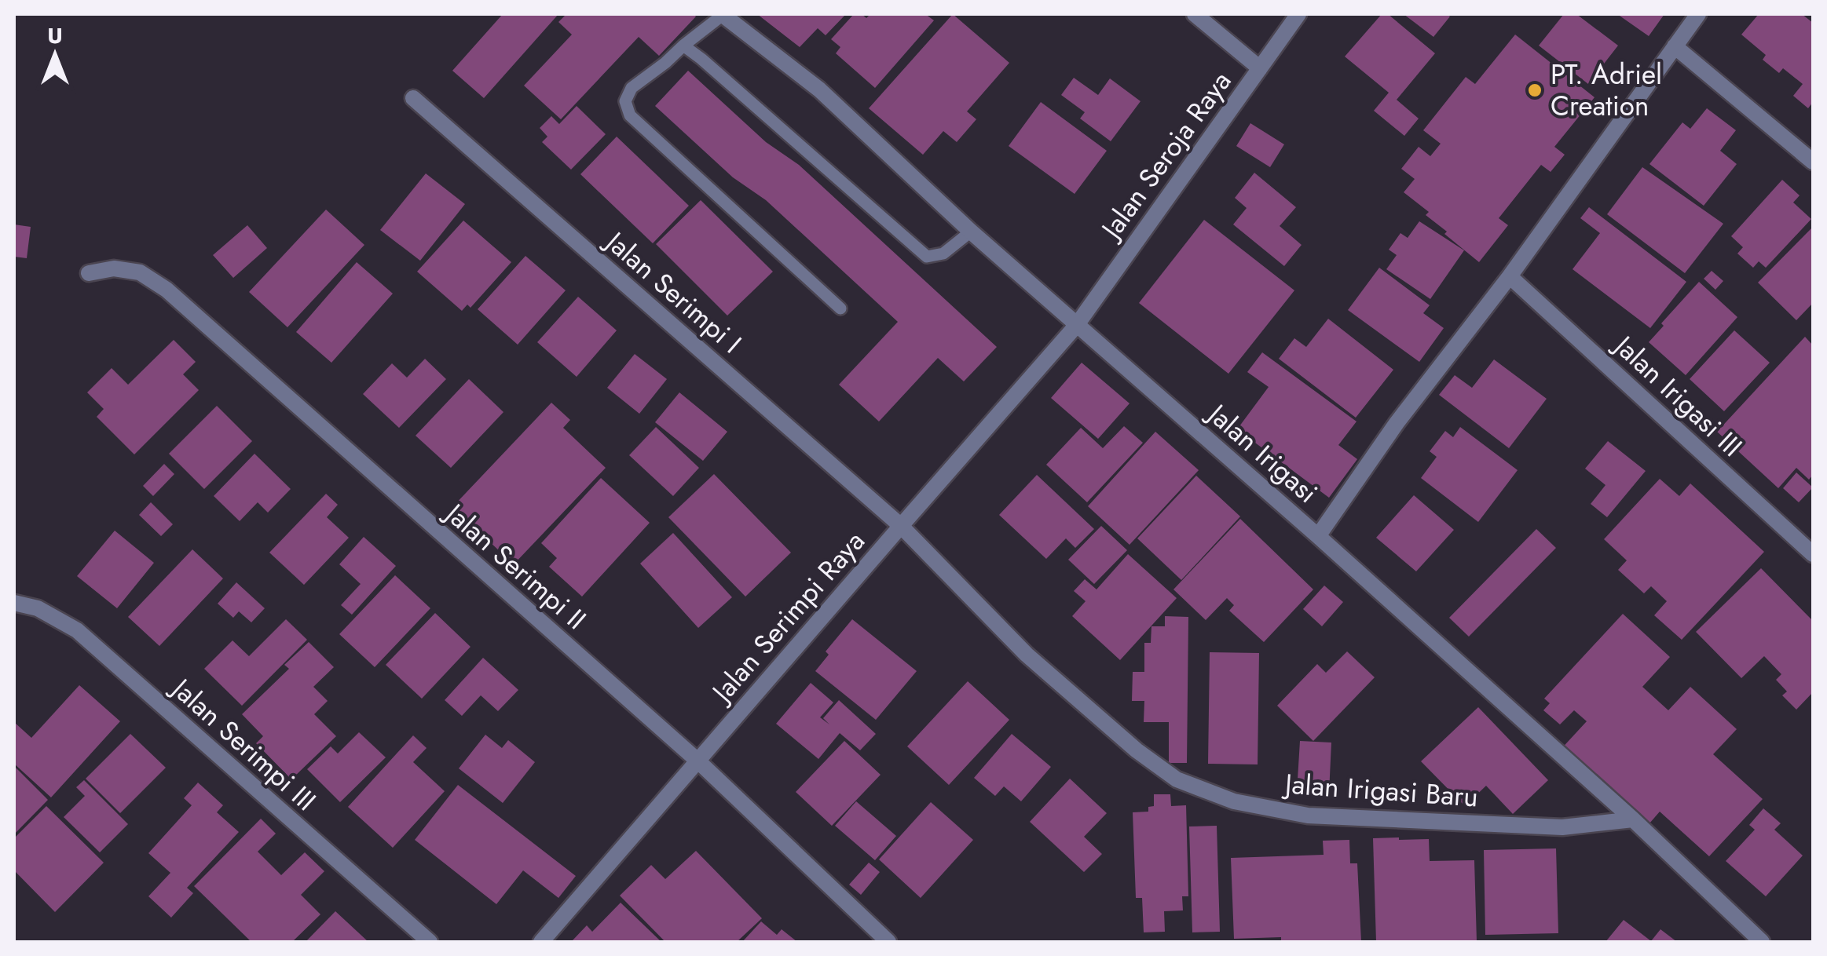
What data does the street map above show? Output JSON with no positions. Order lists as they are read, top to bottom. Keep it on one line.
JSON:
{"streets":{"street":["Jalan Seroja Raya","Jalan Serimpi I","Jalan Irigasi III","Jalan Irigasi","Jalan Serimpi II","Jalan Serimpi Raya","Jalan Serimpi III","Jalan Irigasi Baru"]},"crossings":[["Jalan Seroja Raya","Jalan Irigasi"],["Jalan Seroja Raya","Jalan Serimpi Raya"],["Jalan Serimpi I","Jalan Serimpi Raya"],["Jalan Serimpi I","Jalan Irigasi Baru"],["Jalan Irigasi","Jalan Serimpi Raya"],["Jalan Irigasi","Jalan Irigasi Baru"],["Jalan Serimpi II","Jalan Serimpi Raya"],["Jalan Serimpi Raya","Jalan Irigasi Baru"]],"places":["PT. Adriel Creation"],"north":"top"}
